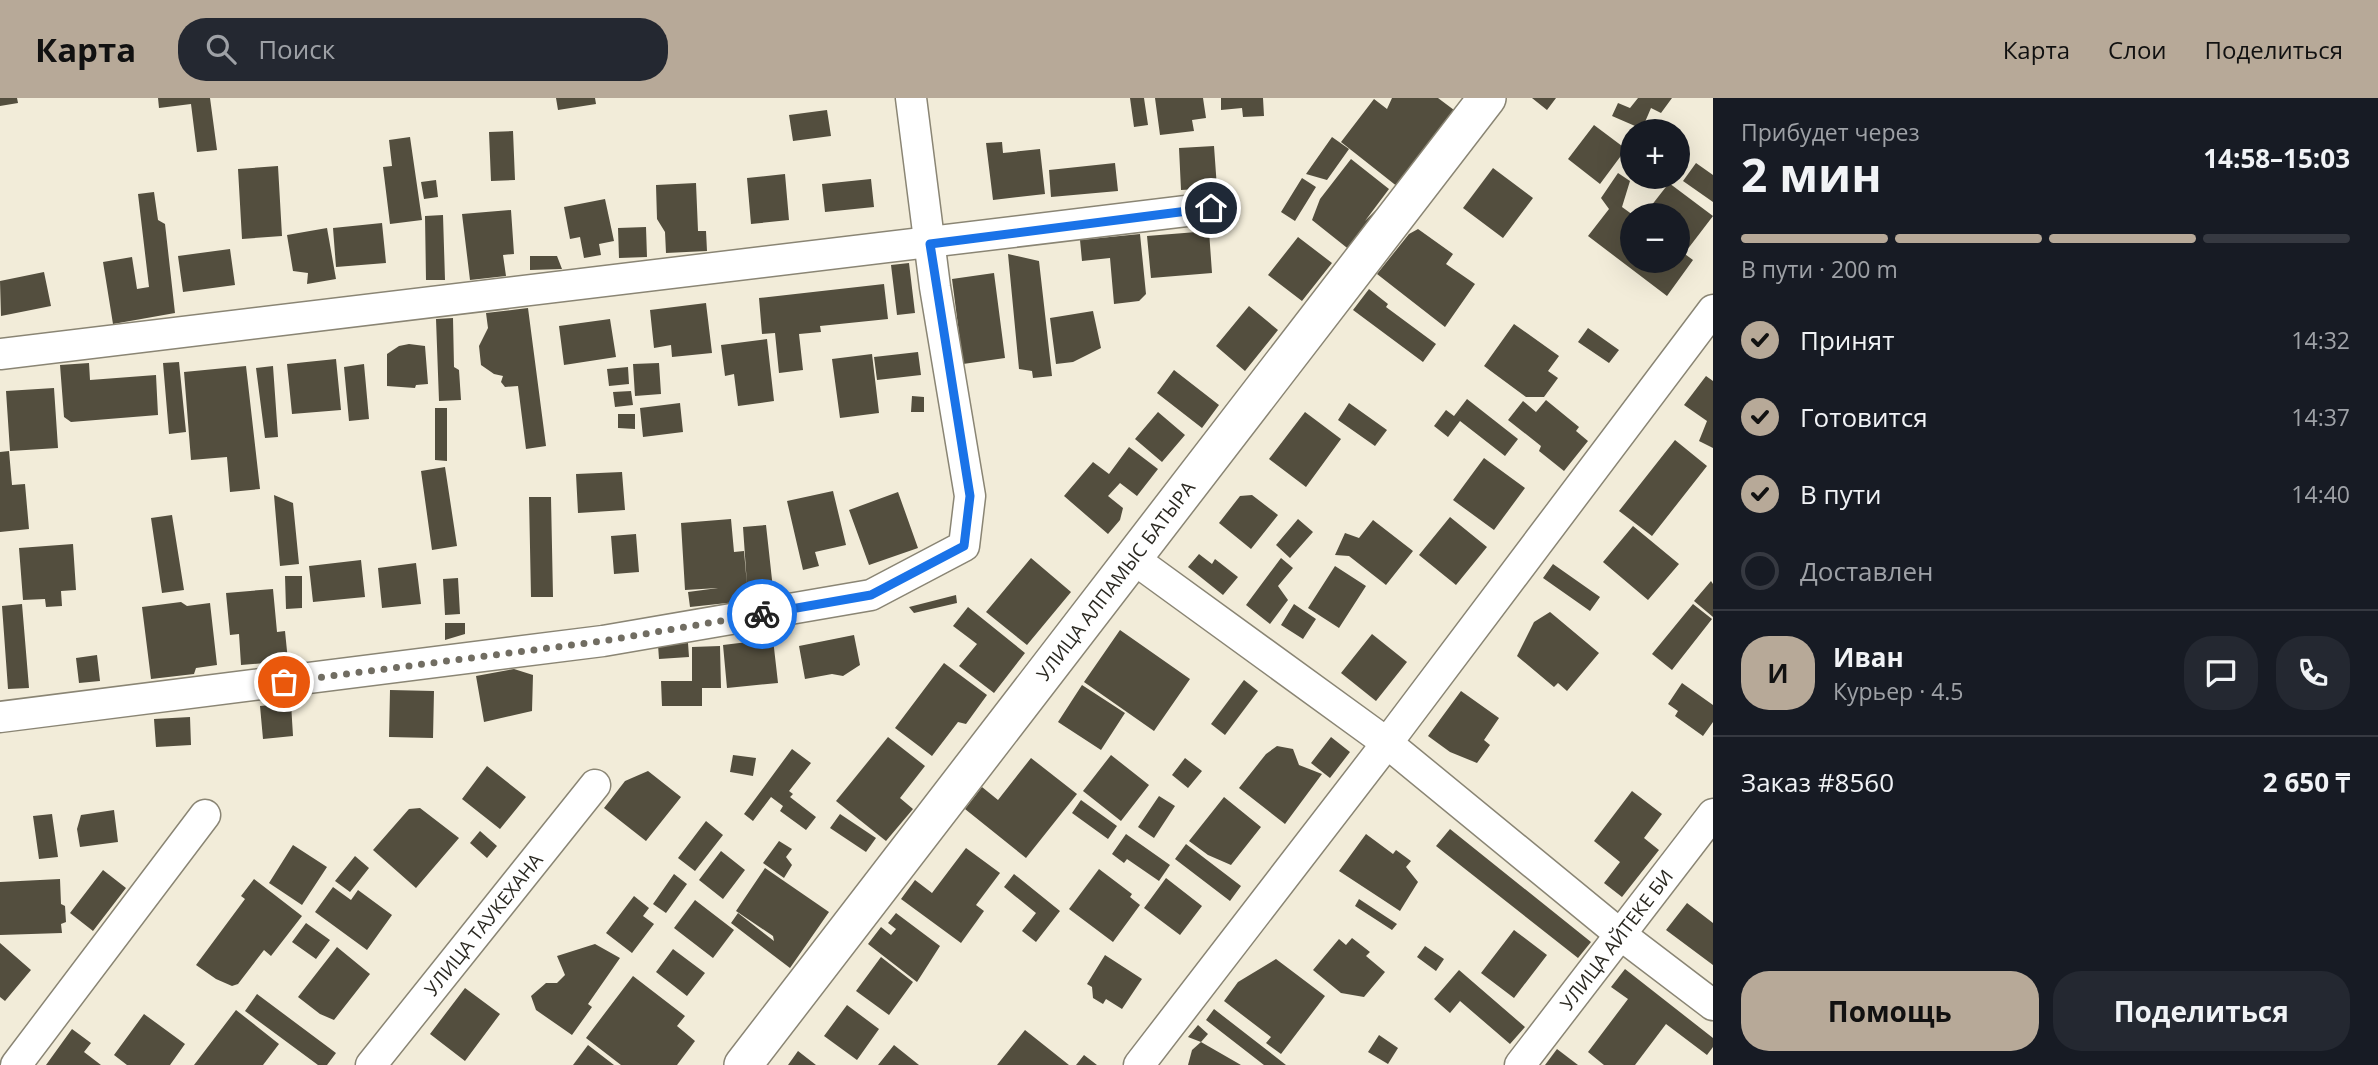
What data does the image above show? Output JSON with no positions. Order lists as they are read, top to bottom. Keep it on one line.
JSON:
{"streets":{"street":["УЛИЦА АЛПАМЫС БАТЫРА","УЛИЦА ТАУКЕХАНА","УЛИЦА АЙТЕКЕ БИ"]},"page":{"header":"Карта","search":"Поиск","nav":["Карта","Слои","Поделиться"],"heading":["2 мин","Прибудет через","14:58–15:03"],"panel":["Иван","Курьер · 4.5","Заказ #8560","2 650 ₸"],"map_buttons":["+","−"],"bar":"В пути · 200 m","list":[["Принят","14:32"],["Готовится","14:37"],["В пути","14:40"],"Доставлен"],"round":"И","buttons":["Помощь","Поделиться"]}}
